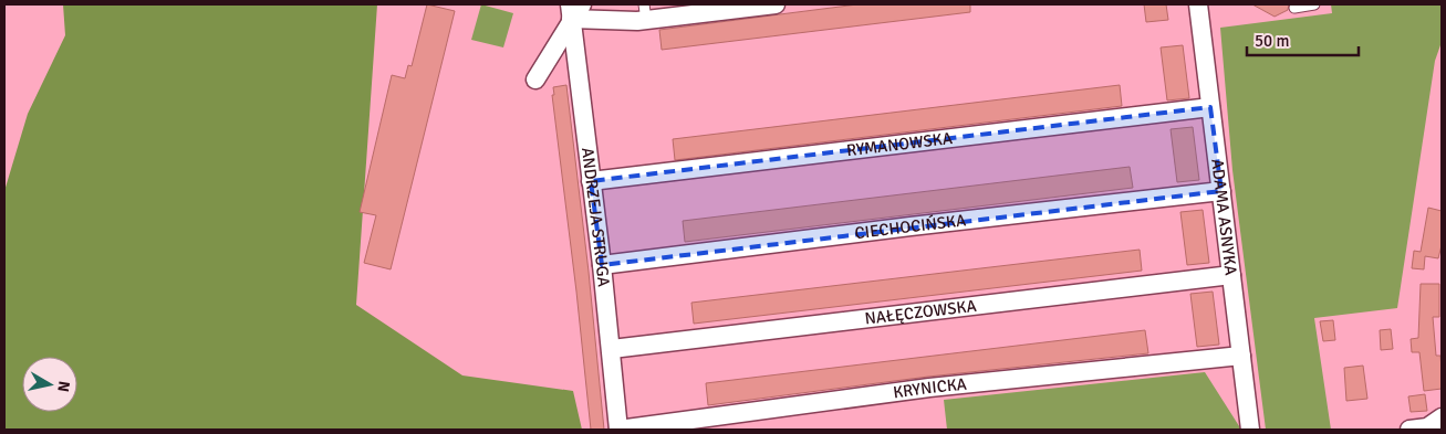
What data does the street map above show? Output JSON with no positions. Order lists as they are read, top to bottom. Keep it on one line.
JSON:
{"streets":{"street":["RYMANOWSKA","ANDRZEJA STRUGA","ADAMA ASNYKA","CIECHOCIŃSKA","NAŁĘCZOWSKA","KRYNICKA"]},"crossings":[["RYMANOWSKA","ANDRZEJA STRUGA"],["RYMANOWSKA","ADAMA ASNYKA"],["ANDRZEJA STRUGA","CIECHOCIŃSKA"],["ANDRZEJA STRUGA","NAŁĘCZOWSKA"],["ANDRZEJA STRUGA","KRYNICKA"],["ADAMA ASNYKA","CIECHOCIŃSKA"],["ADAMA ASNYKA","NAŁĘCZOWSKA"],["ADAMA ASNYKA","KRYNICKA"]],"scale_bar":"50 m","north":"right"}
